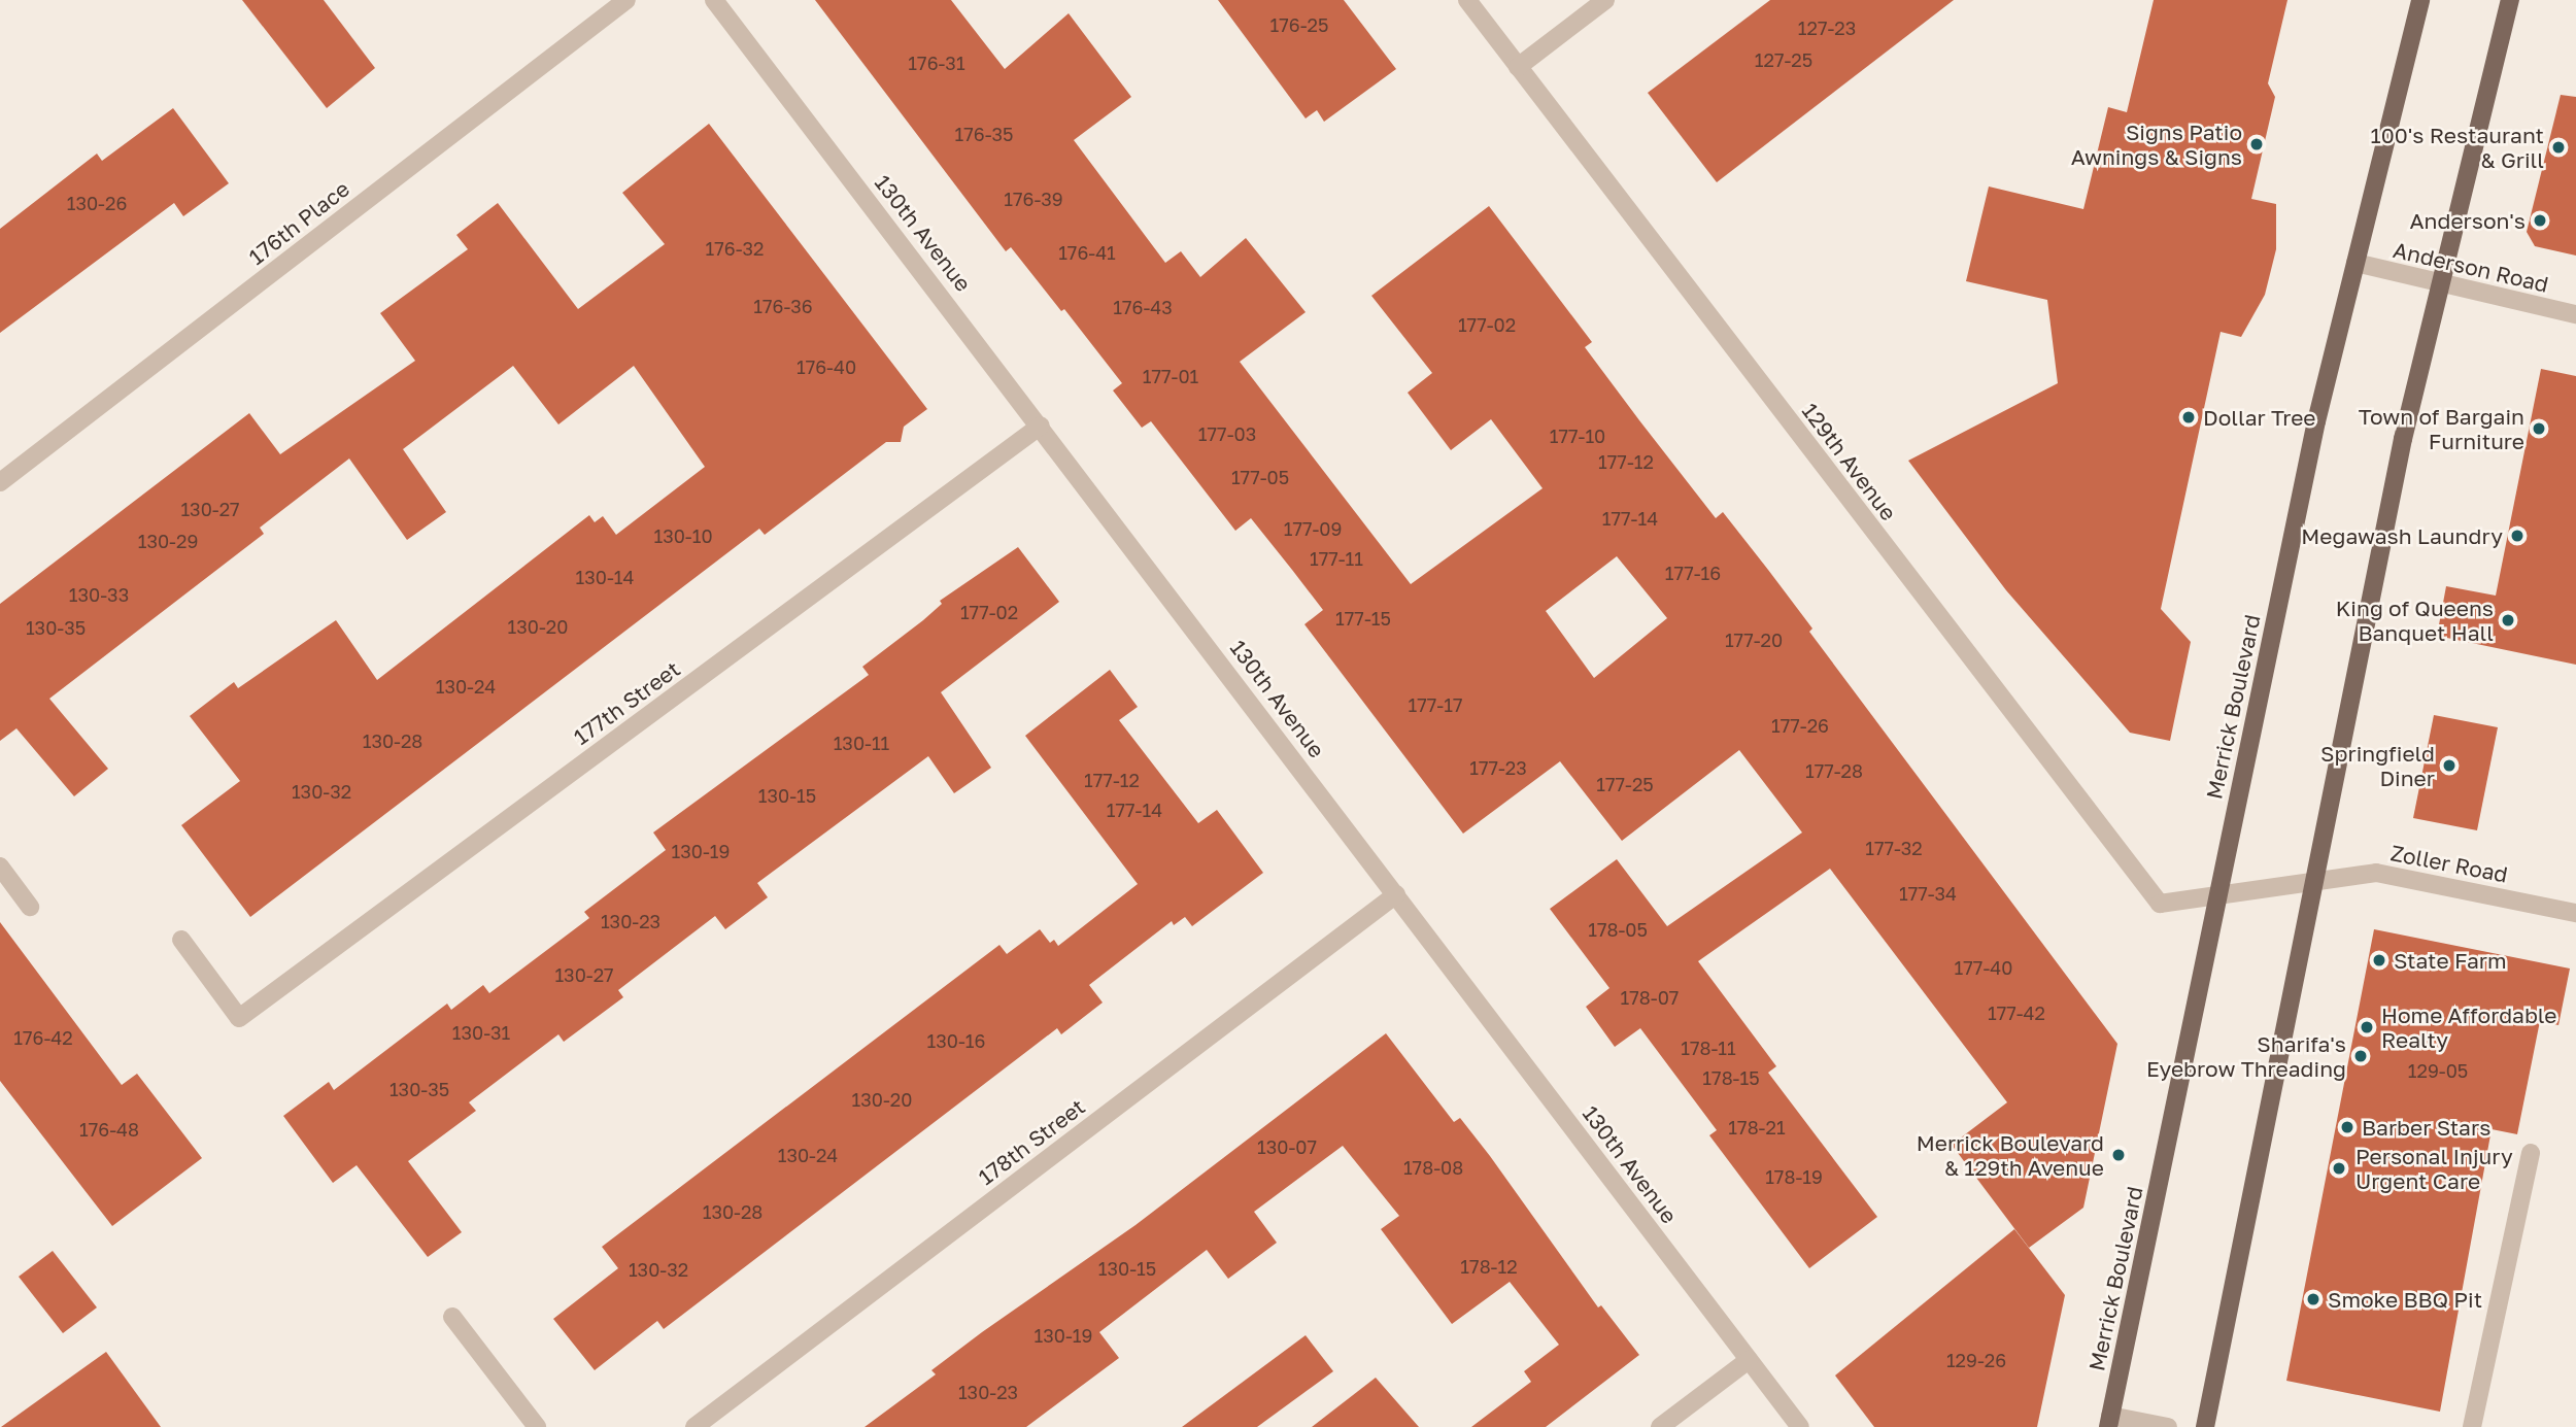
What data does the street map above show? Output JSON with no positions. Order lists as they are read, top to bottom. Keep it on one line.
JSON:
{"streets":{"main road":["Merrick Boulevard"],"street":["176th Place","130th Avenue","Anderson Road","129th Avenue","177th Street","Zoller Road","178th Street"]},"crossings":[["130th Avenue","177th Street"],["130th Avenue","178th Street"],["Anderson Road","Merrick Boulevard"],["129th Avenue","Merrick Boulevard"],["129th Avenue","Zoller Road"],["Merrick Boulevard","Zoller Road"]],"places":["Signs Patio Awnings & Signs","100's Restaurant & Grill","Anderson's","Dollar Tree","Town of Bargain Furniture","Megawash Laundry","King of Queens Banquet Hall","Springfield Diner","State Farm","Home Affordable Realty","Sharifa's Eyebrow Threading","Barber Stars","Merrick Boulevard & 129th Avenue","Personal Injury Urgent Care","Smoke BBQ Pit"],"house_numbers":["176-25","127-23","127-25","176-31","176-35","176-39","130-26","176-32","176-41","176-36","176-43","177-02","176-40","177-01","177-03","177-10","177-12","177-05","130-27","177-14","177-09","130-10","130-29","177-11","177-16","130-14","130-33","177-02","177-15","130-20","130-35","177-20","130-24","177-17","177-26","130-28","130-11","177-23","177-28","177-12","177-25","130-32","130-15","177-14","177-32","130-19","177-34","130-23","178-05","177-40","130-27","178-07","177-42","130-31","176-42","130-16","178-11","129-05","178-15","130-35","130-20","178-21","176-48","130-07","130-24","178-08","178-19","130-28","178-12","130-15","130-32","130-19","129-26","130-23"]}
